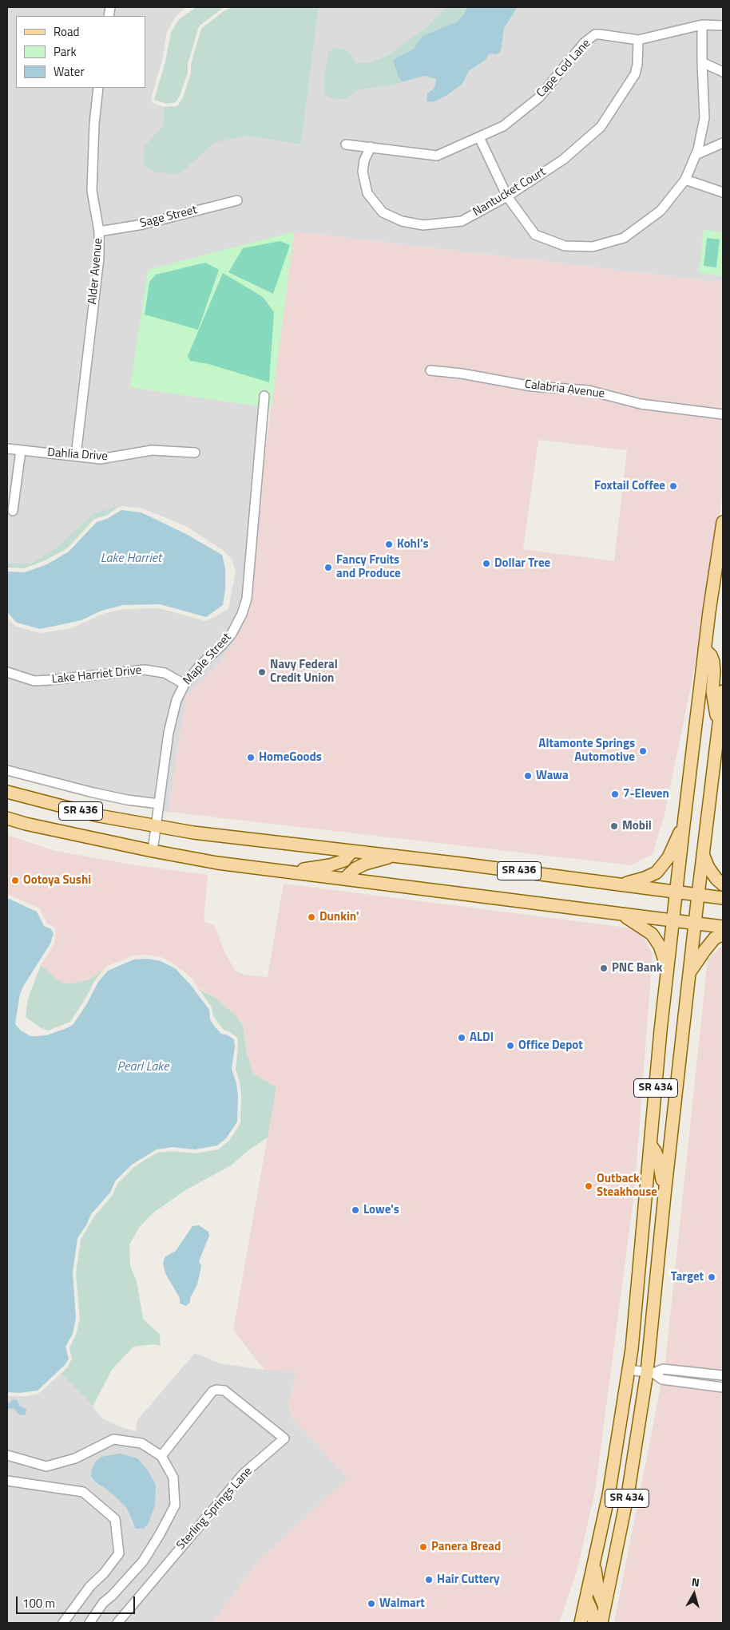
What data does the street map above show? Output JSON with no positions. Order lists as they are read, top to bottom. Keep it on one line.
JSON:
{"streets":{"main road":["SR 436","SR 434"],"street":["Cape Cod Lane","Nantucket Court","Sage Street","Alder Avenue","Calabria Avenue","Dahlia Drive","Maple Street","Lake Harriet Drive","Sterling Springs Lane"]},"crossings":[["Cape Cod Lane","Nantucket Court"],["Sage Street","Alder Avenue"],["Alder Avenue","Dahlia Drive"],["Maple Street","Lake Harriet Drive"],["Maple Street","SR 436"],["SR 436","SR 434"]],"water":["Lake Harriet","Pearl Lake"],"places":["Foxtail Coffee","Kohl's","Dollar Tree","Fancy Fruits and Produce","Navy Federal Credit Union","Altamonte Springs Automotive","HomeGoods","Wawa","7-Eleven","Mobil","Ootoya Sushi","Dunkin'","PNC Bank","ALDI","Office Depot","Outback Steakhouse","Lowe's","Target","Panera Bread","Hair Cuttery","Walmart"],"legend":["Road","Park","Water"],"scale_bar":"100 m","north":"top"}
